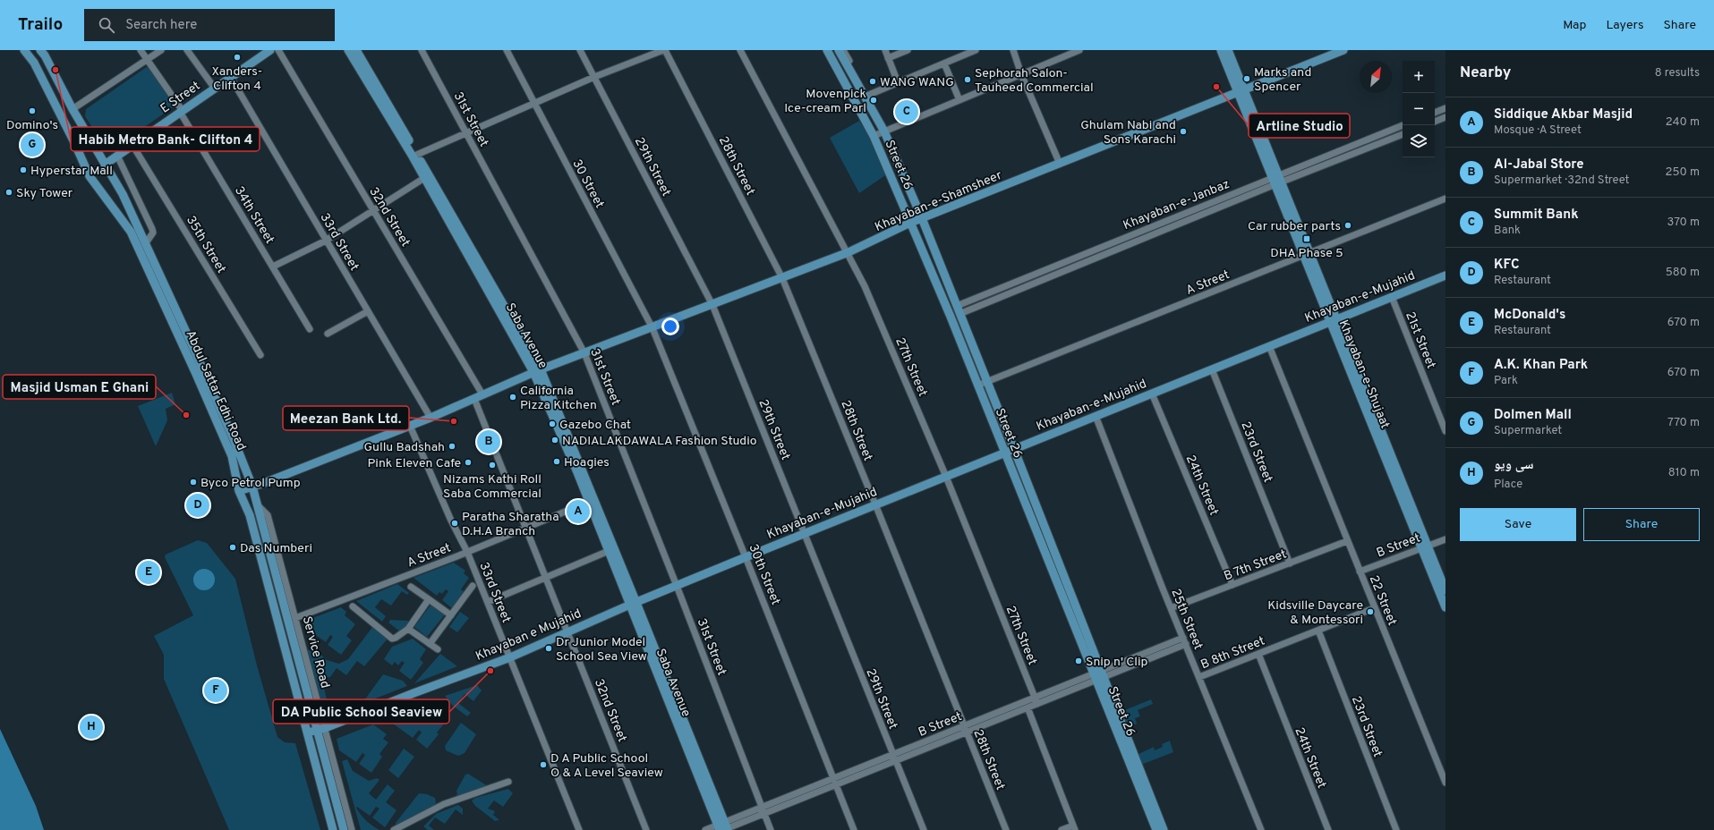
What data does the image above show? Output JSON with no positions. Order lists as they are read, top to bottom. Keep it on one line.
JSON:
{"streets":{"main road":["E Street","Street 26","Khayaban-e-Shamsheer","Khayaban-e-Mujahid","Saba Avenue","Khayaban-e-Shujaat","Abdul Sattar Edhi Road","Khayaban e Mujahid"],"street":["31st Street","28th Street","29th Street","30 Street","Khayaban-e-Janbaz","34th Street","32nd Street","33rd Street","35th Street","A Street","21st Street","27th Street","23rd Street","24th Street","B Street","B 7th Street","30th Street","22 Street","25th Street","Service Road","B 8th Street"]},"crossings":[["E Street","34th Street"],["E Street","33rd Street"],["E Street","35th Street"],["E Street","Abdul Sattar Edhi Road"],["31st Street","Khayaban-e-Shamsheer"],["31st Street","B Street"],["31st Street","Khayaban e Mujahid"],["Street 26","Khayaban-e-Shamsheer"],["Street 26","Khayaban-e-Janbaz"],["Street 26","A Street"],["Street 26","Khayaban-e-Mujahid"],["Street 26","B Street"],["28th Street","Khayaban-e-Shamsheer"],["28th Street","Khayaban-e-Mujahid"],["28th Street","B Street"],["29th Street","Khayaban-e-Shamsheer"],["29th Street","Khayaban-e-Mujahid"],["29th Street","B Street"],["30 Street","Khayaban-e-Shamsheer"],["30 Street","30th Street"],["Khayaban-e-Shamsheer","32nd Street"],["Khayaban-e-Shamsheer","33rd Street"],["Khayaban-e-Shamsheer","Saba Avenue"],["Khayaban-e-Shamsheer","27th Street"],["Khayaban-e-Shamsheer","Khayaban-e-Shujaat"],["Khayaban-e-Shamsheer","Abdul Sattar Edhi Road"],["Khayaban-e-Shamsheer","30th Street"],["Khayaban-e-Janbaz","Khayaban-e-Shujaat"],["32nd Street","A Street"],["32nd Street","Khayaban e Mujahid"],["33rd Street","A Street"],["33rd Street","Khayaban e Mujahid"],["A Street","Saba Avenue"],["A Street","Khayaban-e-Shujaat"],["A Street","Service Road"],["Khayaban-e-Mujahid","21st Street"],["Khayaban-e-Mujahid","27th Street"],["Khayaban-e-Mujahid","Khayaban-e-Shujaat"],["Khayaban-e-Mujahid","23rd Street"],["Khayaban-e-Mujahid","24th Street"],["Khayaban-e-Mujahid","30th Street"],["Khayaban-e-Mujahid","22 Street"],["Khayaban-e-Mujahid","25th Street"],["Khayaban-e-Mujahid","Khayaban e Mujahid"],["Saba Avenue","B Street"],["Saba Avenue","Khayaban e Mujahid"],["27th Street","B Street"],["Khayaban-e-Shujaat","B Street"],["Abdul Sattar Edhi Road","Khayaban e Mujahid"],["Abdul Sattar Edhi Road","Service Road"],["23rd Street","B 7th Street"],["23rd Street","B 8th Street"],["24th Street","B 7th Street"],["24th Street","B 8th Street"],["B Street","30th Street"],["B Street","22 Street"],["B Street","25th Street"],["B 7th Street","22 Street"],["B 7th Street","25th Street"],["30th Street","Khayaban e Mujahid"],["22 Street","B 8th Street"],["25th Street","B 8th Street"],["Khayaban e Mujahid","Service Road"]],"places":{"other":["Xanders- Clifton 4","Habib Metro Bank- Clifton 4","Marks and Spencer","Sephorah Salon- Tauheed Commercial","WANG WANG","Artline Studio","Movenpick Ice-cream Parl","Domino's","Ghulam Nabi and Sons Karachi","Hyperstar Mall","Sky Tower","Car rubber parts","California Pizza Kitchen","Masjid Usman E Ghani","Meezan Bank Ltd.","Gazebo Chat","NADIALAKDAWALA Fashion Studio","Gullu Badshah","Hoagies","Pink Eleven Cafe","Nizams Kathi Roll Saba Commercial","Byco Petrol Pump","Paratha Sharatha D.H.A Branch","Das Numberi","Kidsville Daycare & Montessori","Dr Junior Model School Sea View","Snip n' Clip","DA Public School Seaview","D A Public School O & A Level Seaview"],"transit":["DHA Phase 5"]},"north":"top right","page":{"header":"Trailo","search":"Search here","nav":["Map","Layers","Share"],"heading":["Nearby","8 results"],"map_buttons":["+","−"],"list":[{"mark":"A","name":"Siddique Akbar Masjid","note":"Mosque · A Street","value":"240 m"},{"mark":"B","name":"Al-Jabal Store","note":"Supermarket · 32nd Street","value":"250 m"},{"mark":"C","name":"Summit Bank","note":"Bank","value":"370 m"},{"mark":"D","name":"KFC","note":"Restaurant","value":"580 m"},{"mark":"E","name":"McDonald's","note":"Restaurant","value":"670 m"},{"mark":"F","name":"A.K. Khan Park","note":"Park","value":"670 m"},{"mark":"G","name":"Dolmen Mall","note":"Supermarket","value":"770 m"},{"mark":"H","name":"سی ویو","note":"Place","value":"810 m"}],"pins":["C","G","B","D","A","E","F","H"],"buttons":["Save","Share"]}}
